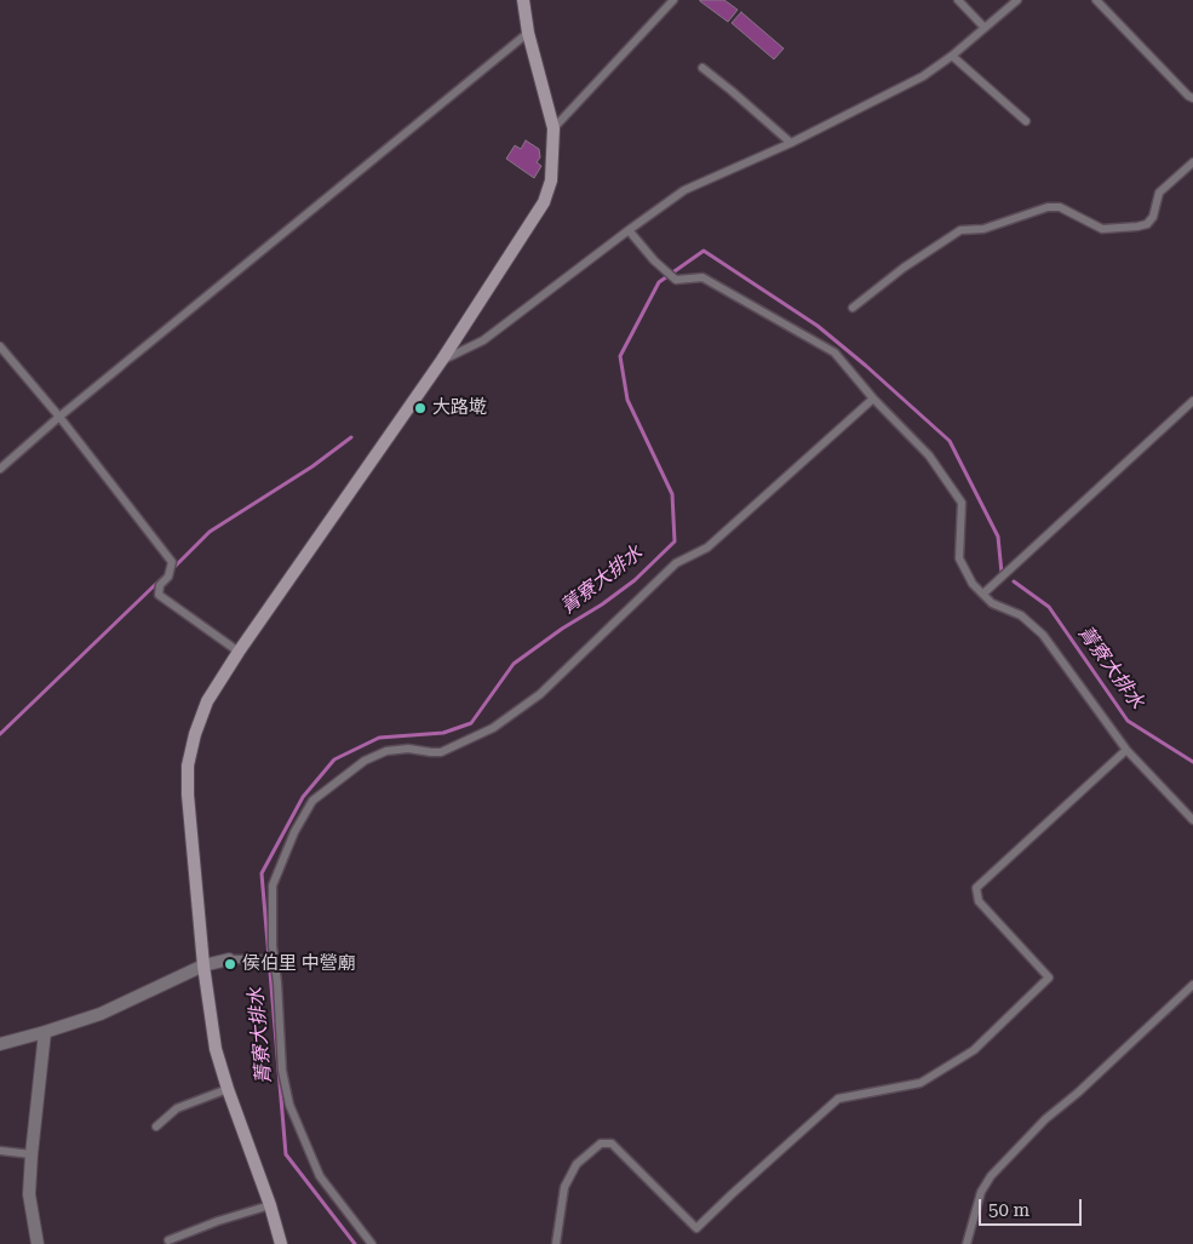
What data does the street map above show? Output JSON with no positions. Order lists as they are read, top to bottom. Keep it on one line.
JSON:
{"water":["菁寮大排水"],"places":["大路墘","侯伯里 中營廟"],"scale_bar":"50 m"}
